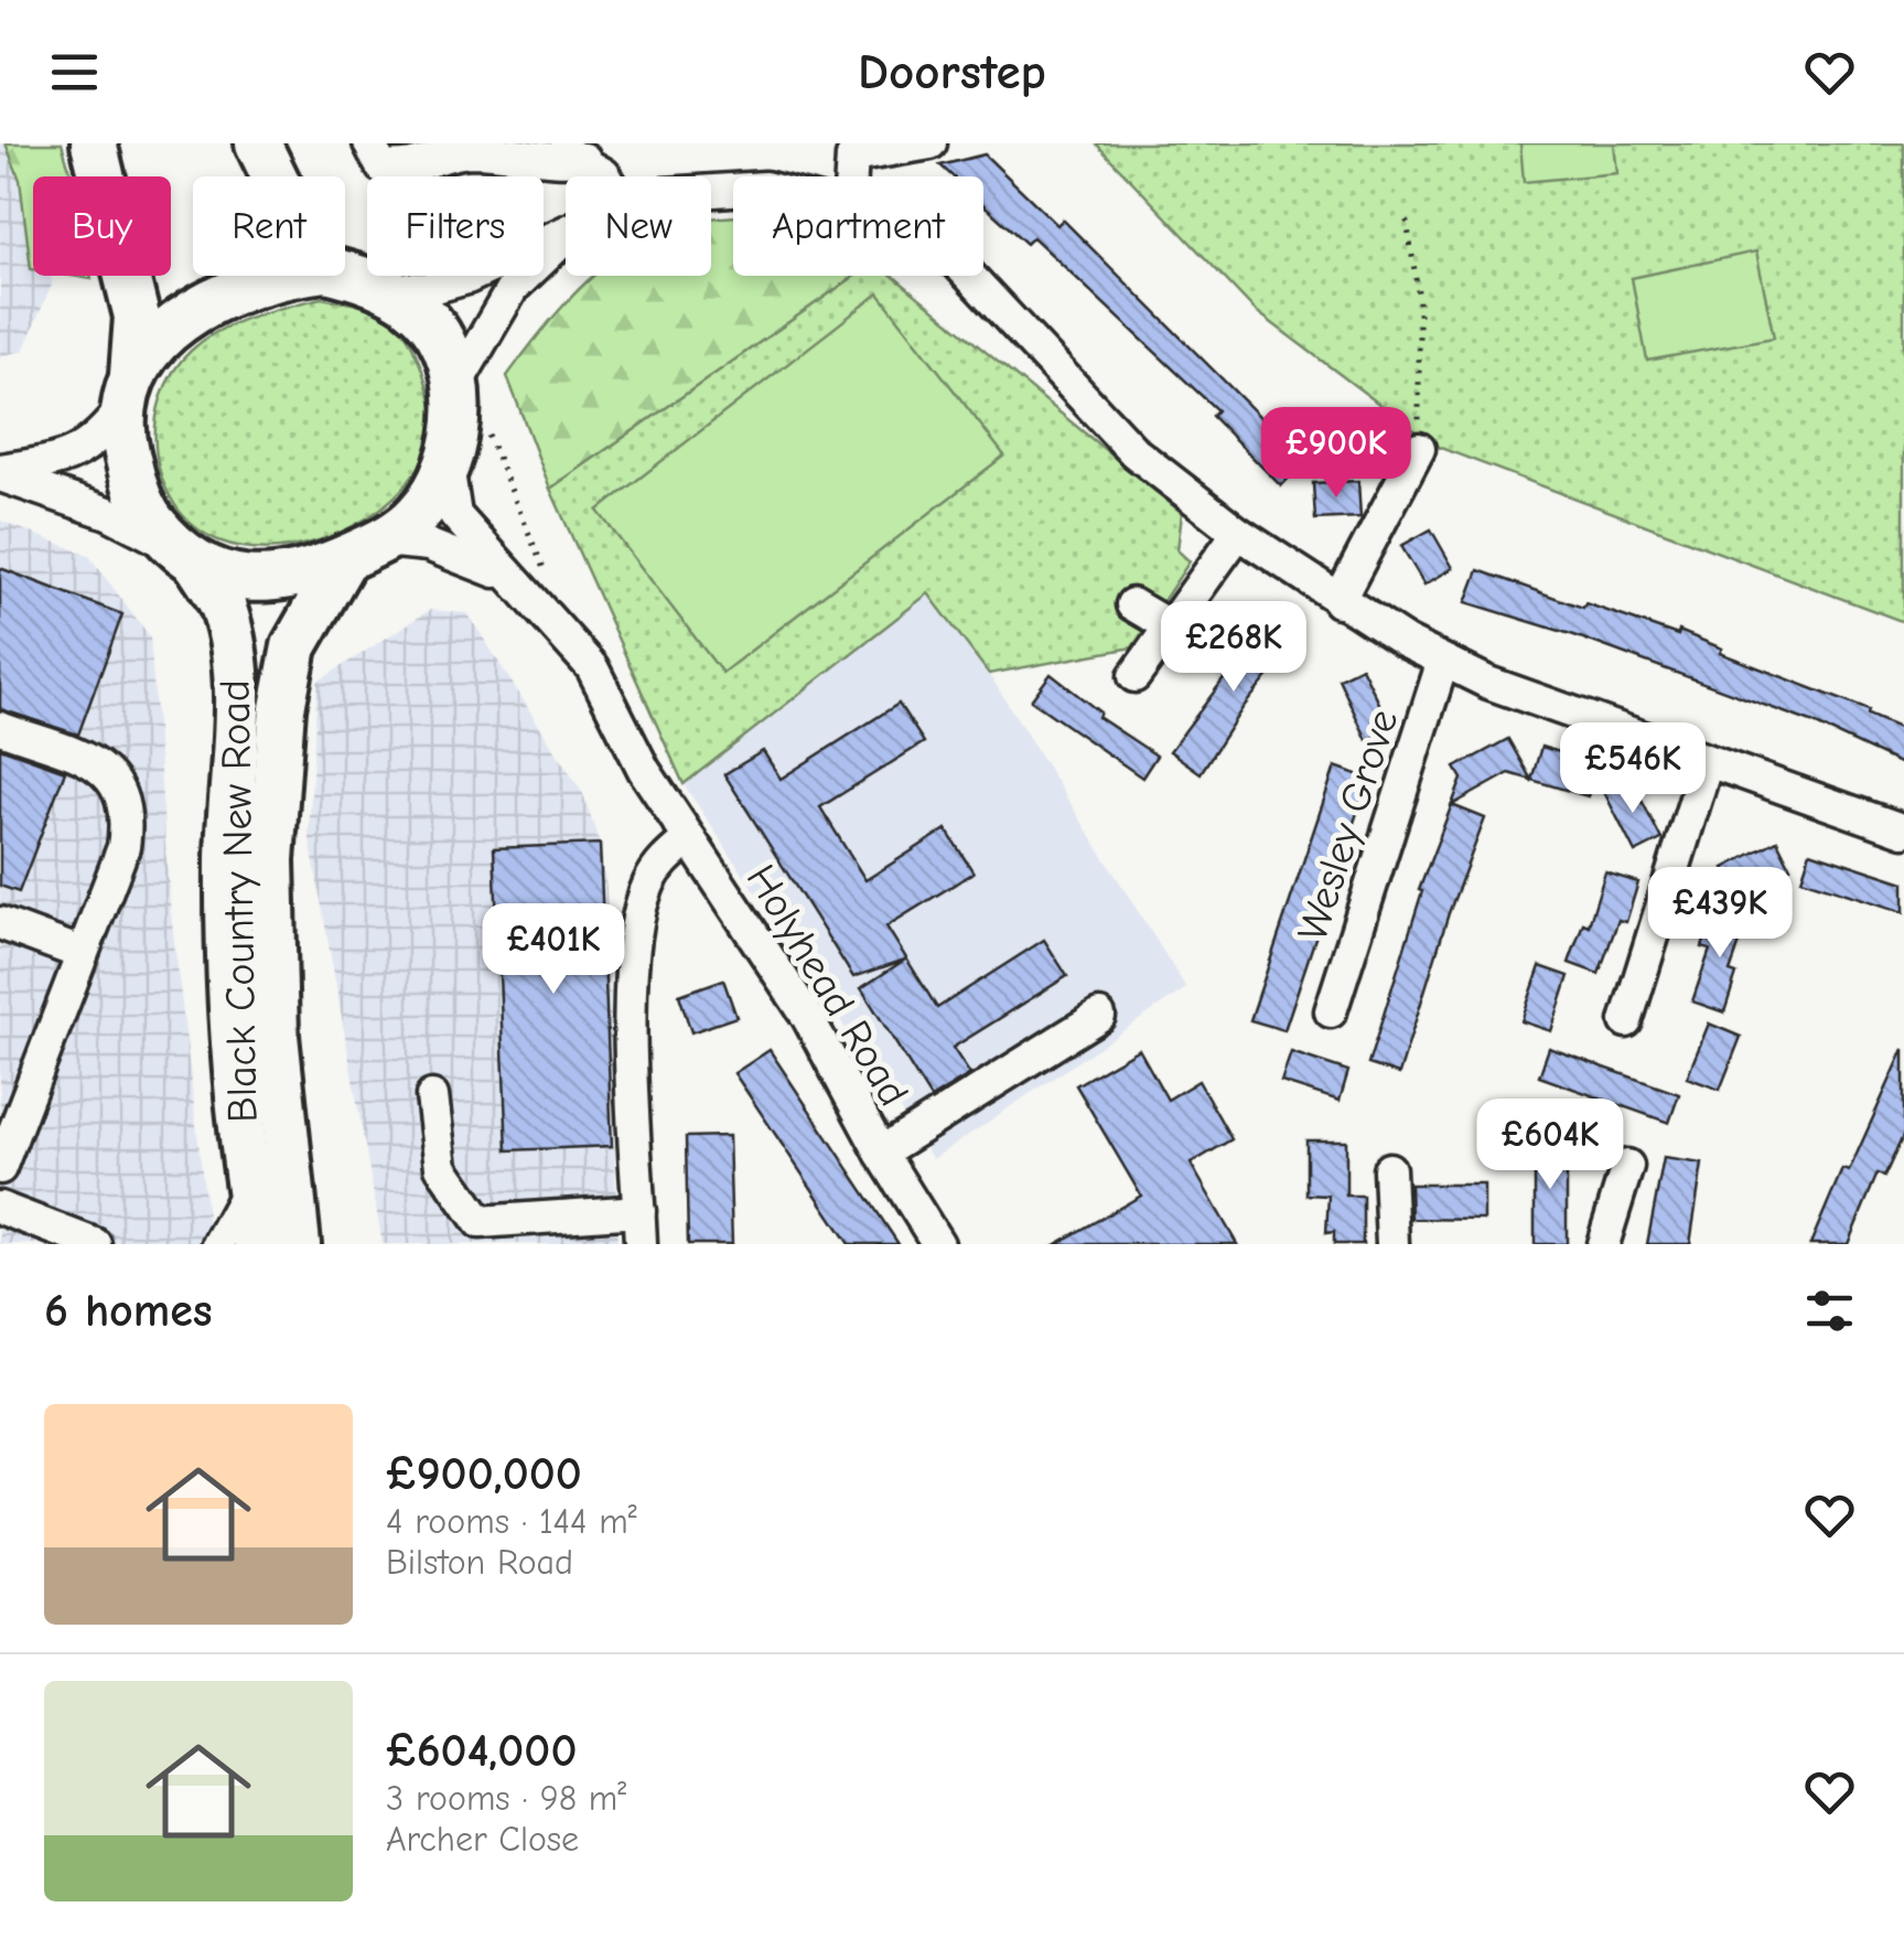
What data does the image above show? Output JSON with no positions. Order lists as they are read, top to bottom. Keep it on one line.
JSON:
{"streets":{"highway":["Black Country New Road"],"street":["Wesley Grove","Holyhead Road"]},"page":{"header":"Doorstep","chip":["Buy","Rent","Filters","New","Apartment"],"price":["£900K","£268K","£546K","£439K","£401K","£604K"],"heading":"6 homes","list":[{"name":"£900,000","note":"4 rooms · 144 m² · Bilston Road"},{"name":"£604,000","note":"3 rooms · 98 m² · Archer Close"}]}}
